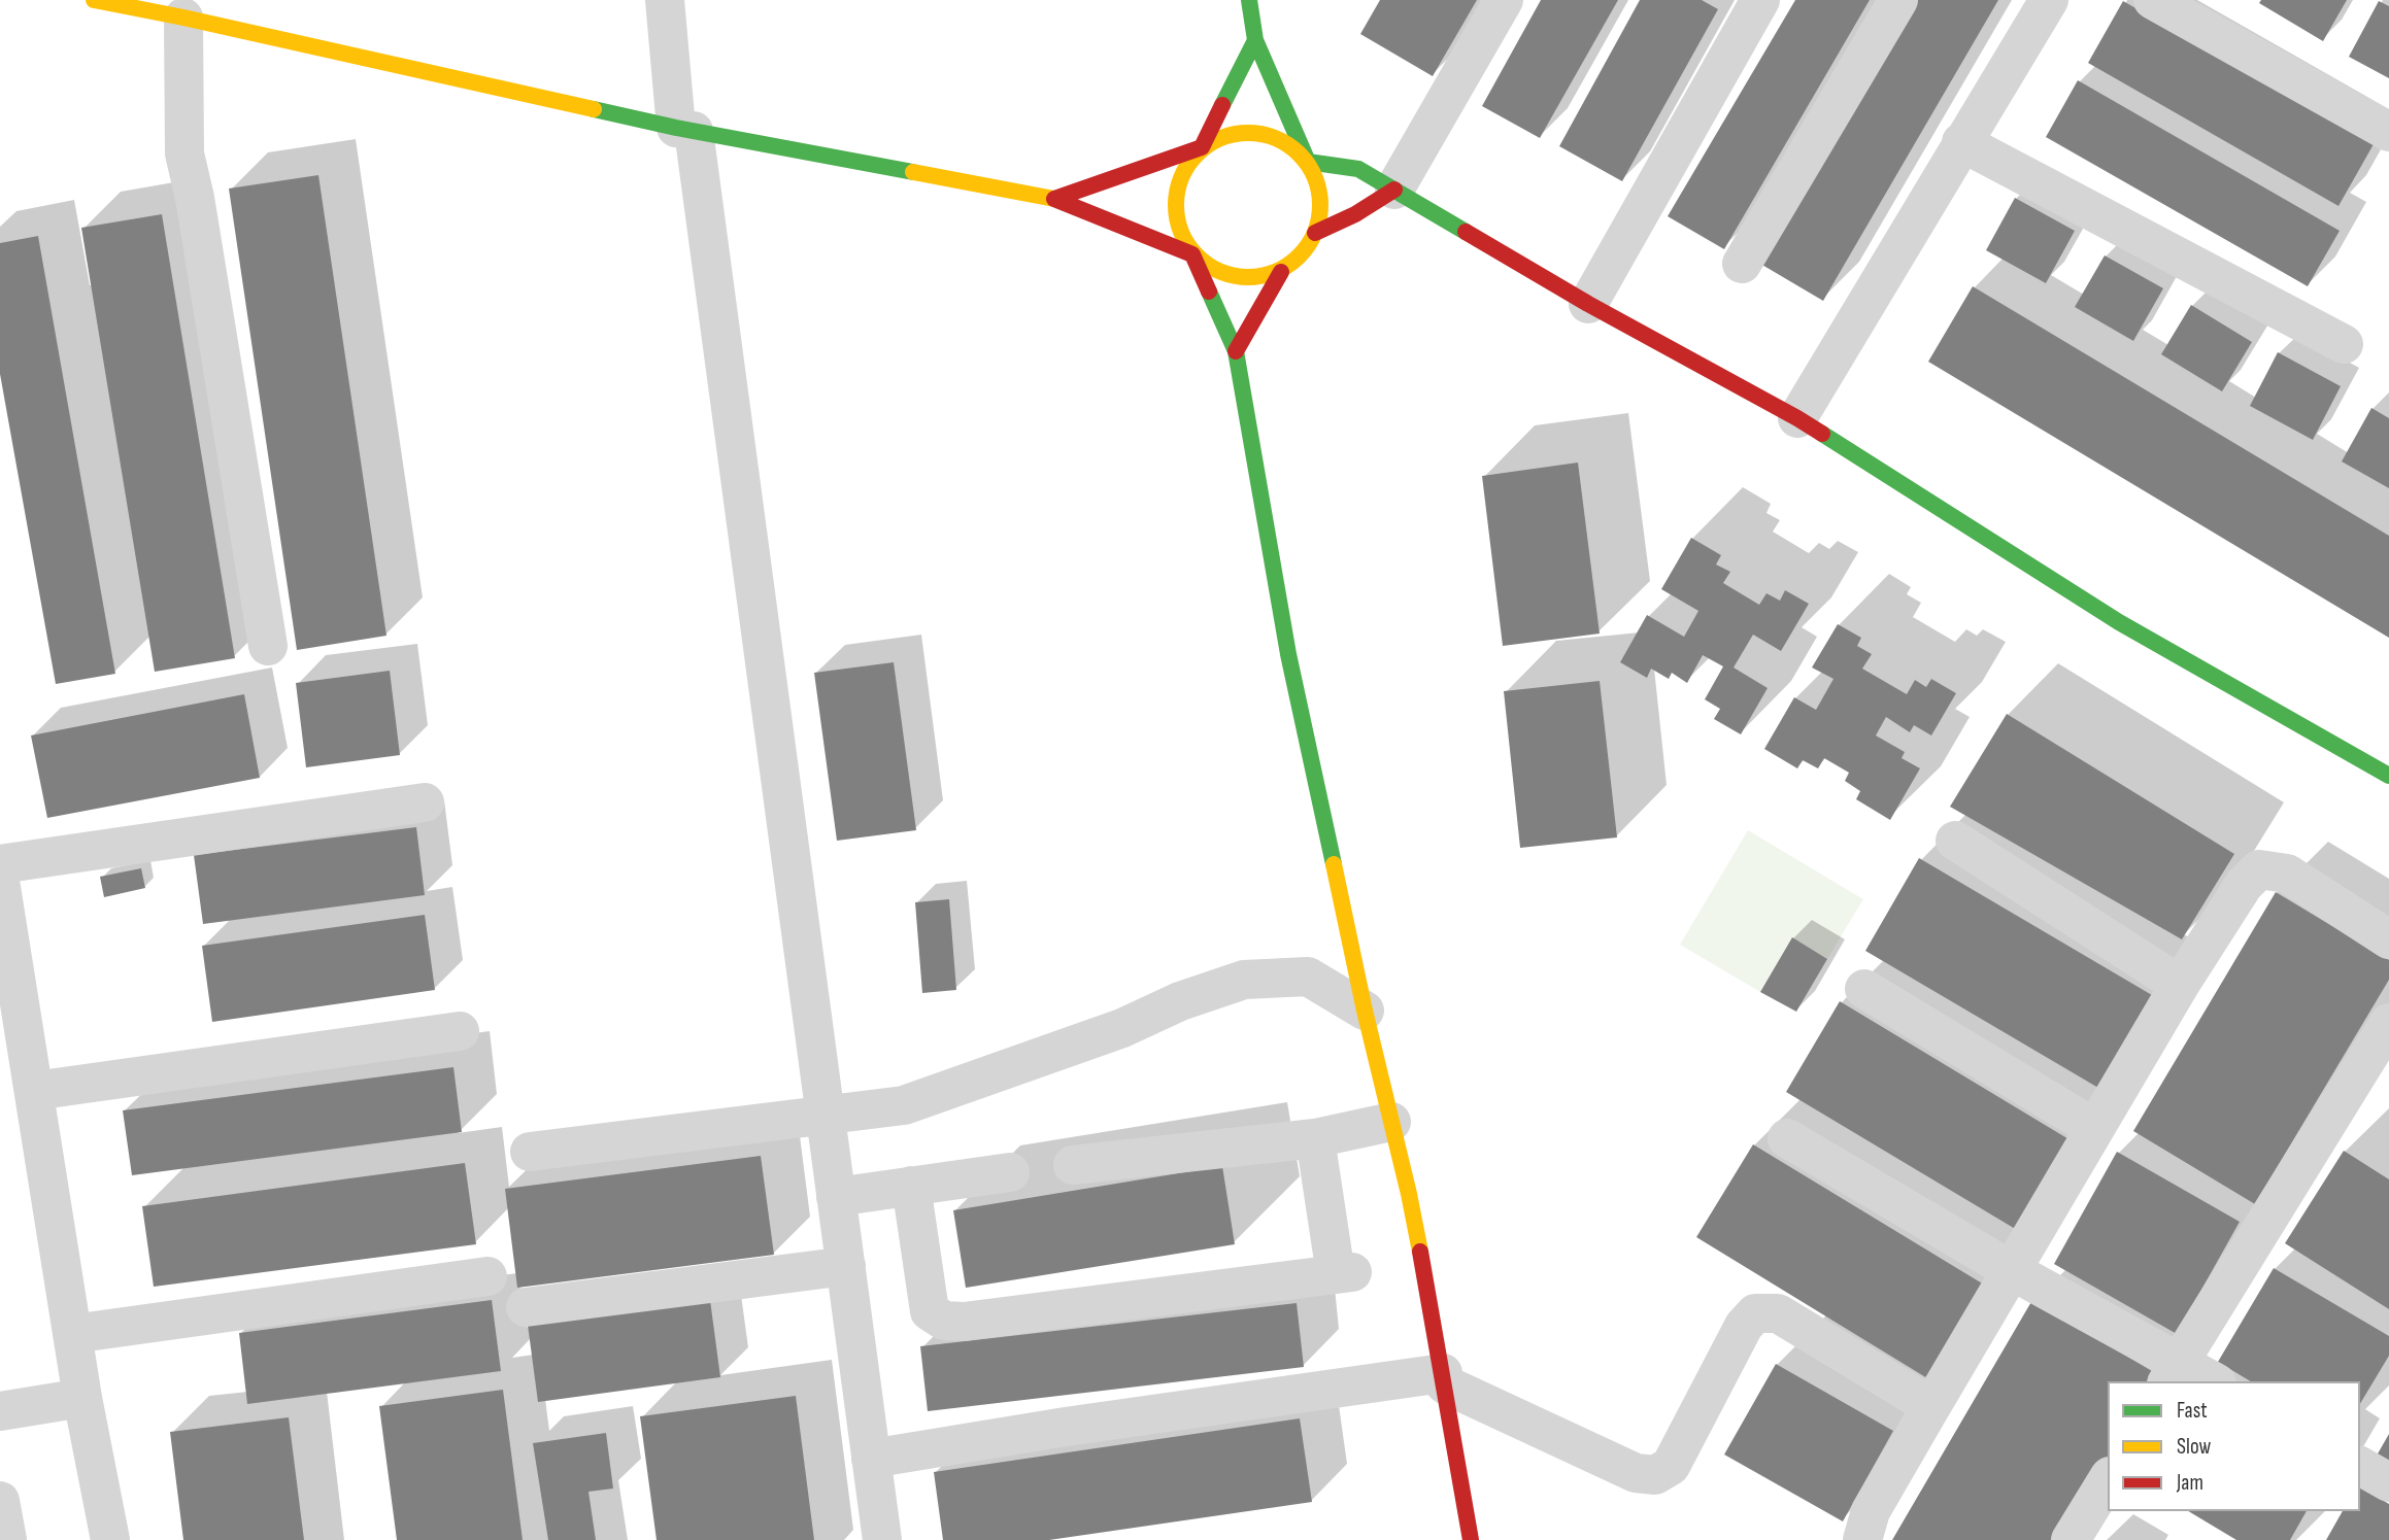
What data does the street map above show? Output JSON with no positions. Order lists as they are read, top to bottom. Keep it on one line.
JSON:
{"legend":["Fast","Slow","Jam"]}
